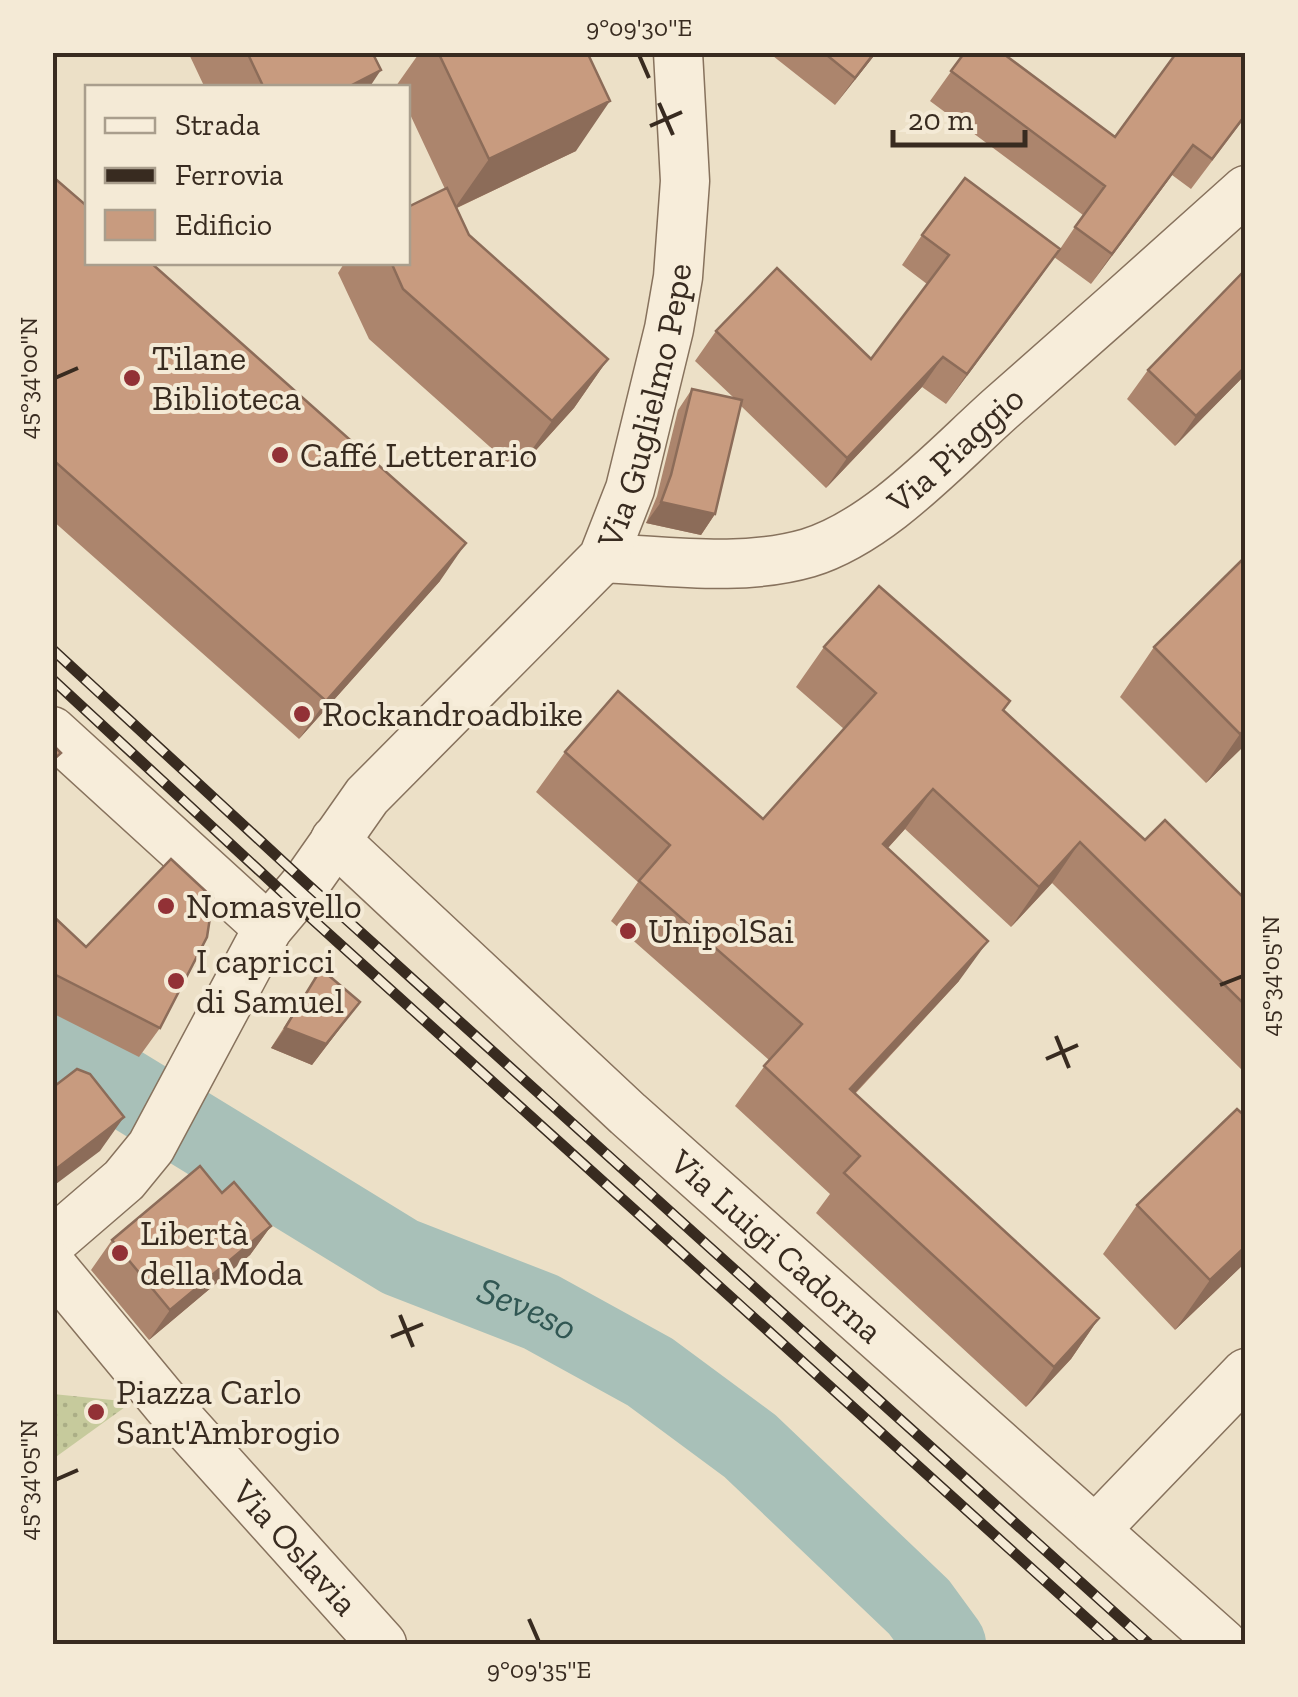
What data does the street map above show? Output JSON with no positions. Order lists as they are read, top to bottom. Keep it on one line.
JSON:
{"streets":{"street":["Via Guglielmo Pepe","Via Piaggio","Via Luigi Cadorna","Via Oslavia"]},"crossings":[["Via Guglielmo Pepe","Via Piaggio"],["Via Guglielmo Pepe","Via Luigi Cadorna"]],"water":["Seveso"],"places":["Tilane Biblioteca","Caffé Letterario","Rockandroadbike","Nomasvello","UnipolSai","I capricci di Samuel","Libertà della Moda","Piazza Carlo Sant'Ambrogio"],"legend":["Strada","Ferrovia","Edificio"],"scale_bar":"20 m","coordinates":["9°09'30\"E","45°34'00\"N","45°34'05\"N","9°09'35\"E"]}
